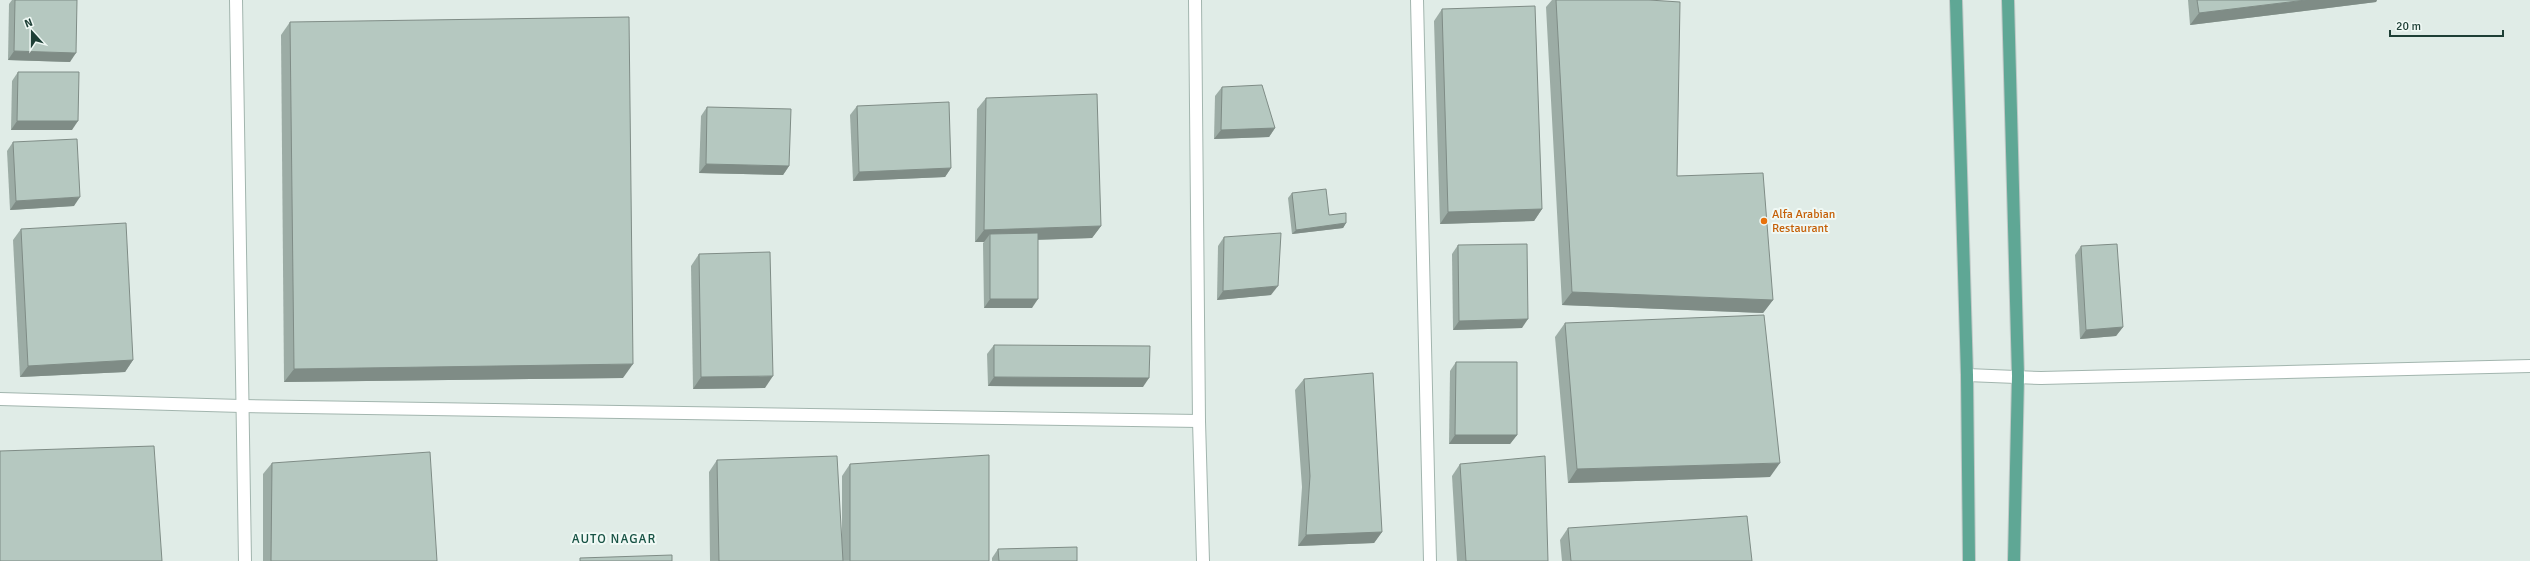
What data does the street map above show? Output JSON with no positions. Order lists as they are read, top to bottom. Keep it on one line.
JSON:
{"districts":["AUTO NAGAR"],"places":["Alfa Arabian Restaurant"],"scale_bar":"20 m","north":"top"}
